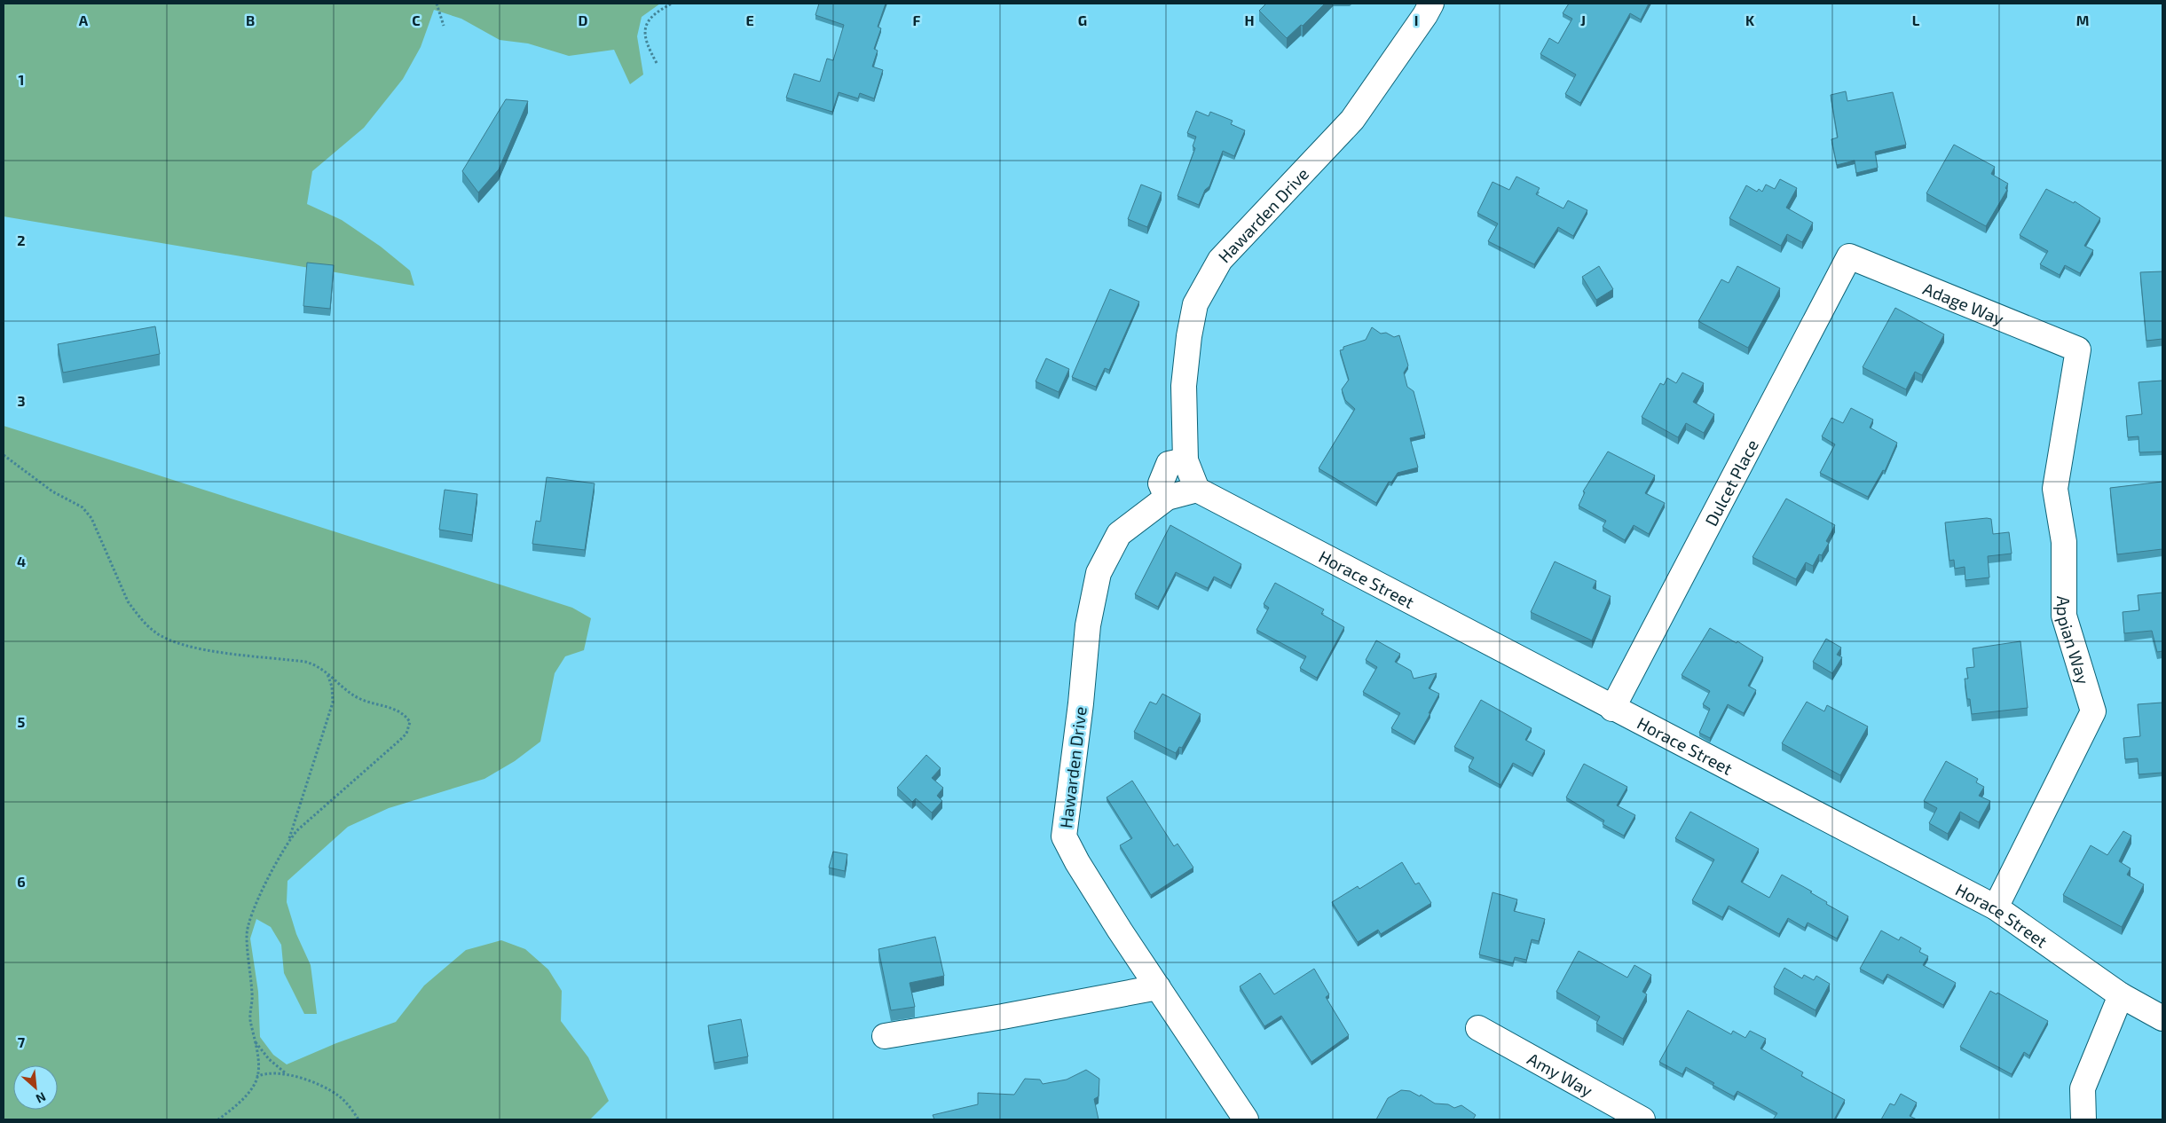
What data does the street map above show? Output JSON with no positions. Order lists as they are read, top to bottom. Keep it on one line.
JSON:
{"streets":{"street":["Hawarden Drive","Adage Way","Dulcet Place","Horace Street","Appian Way","Amy Way"]},"crossings":[["Hawarden Drive","Horace Street"],["Adage Way","Dulcet Place"],["Adage Way","Appian Way"],["Dulcet Place","Horace Street"],["Horace Street","Appian Way"]],"north":"bottom right","grid":{"columns":["A","B","C","D","E","F","G","H","I","J","K","L","M"],"rows":["1","2","3","4","5","6","7"]}}
